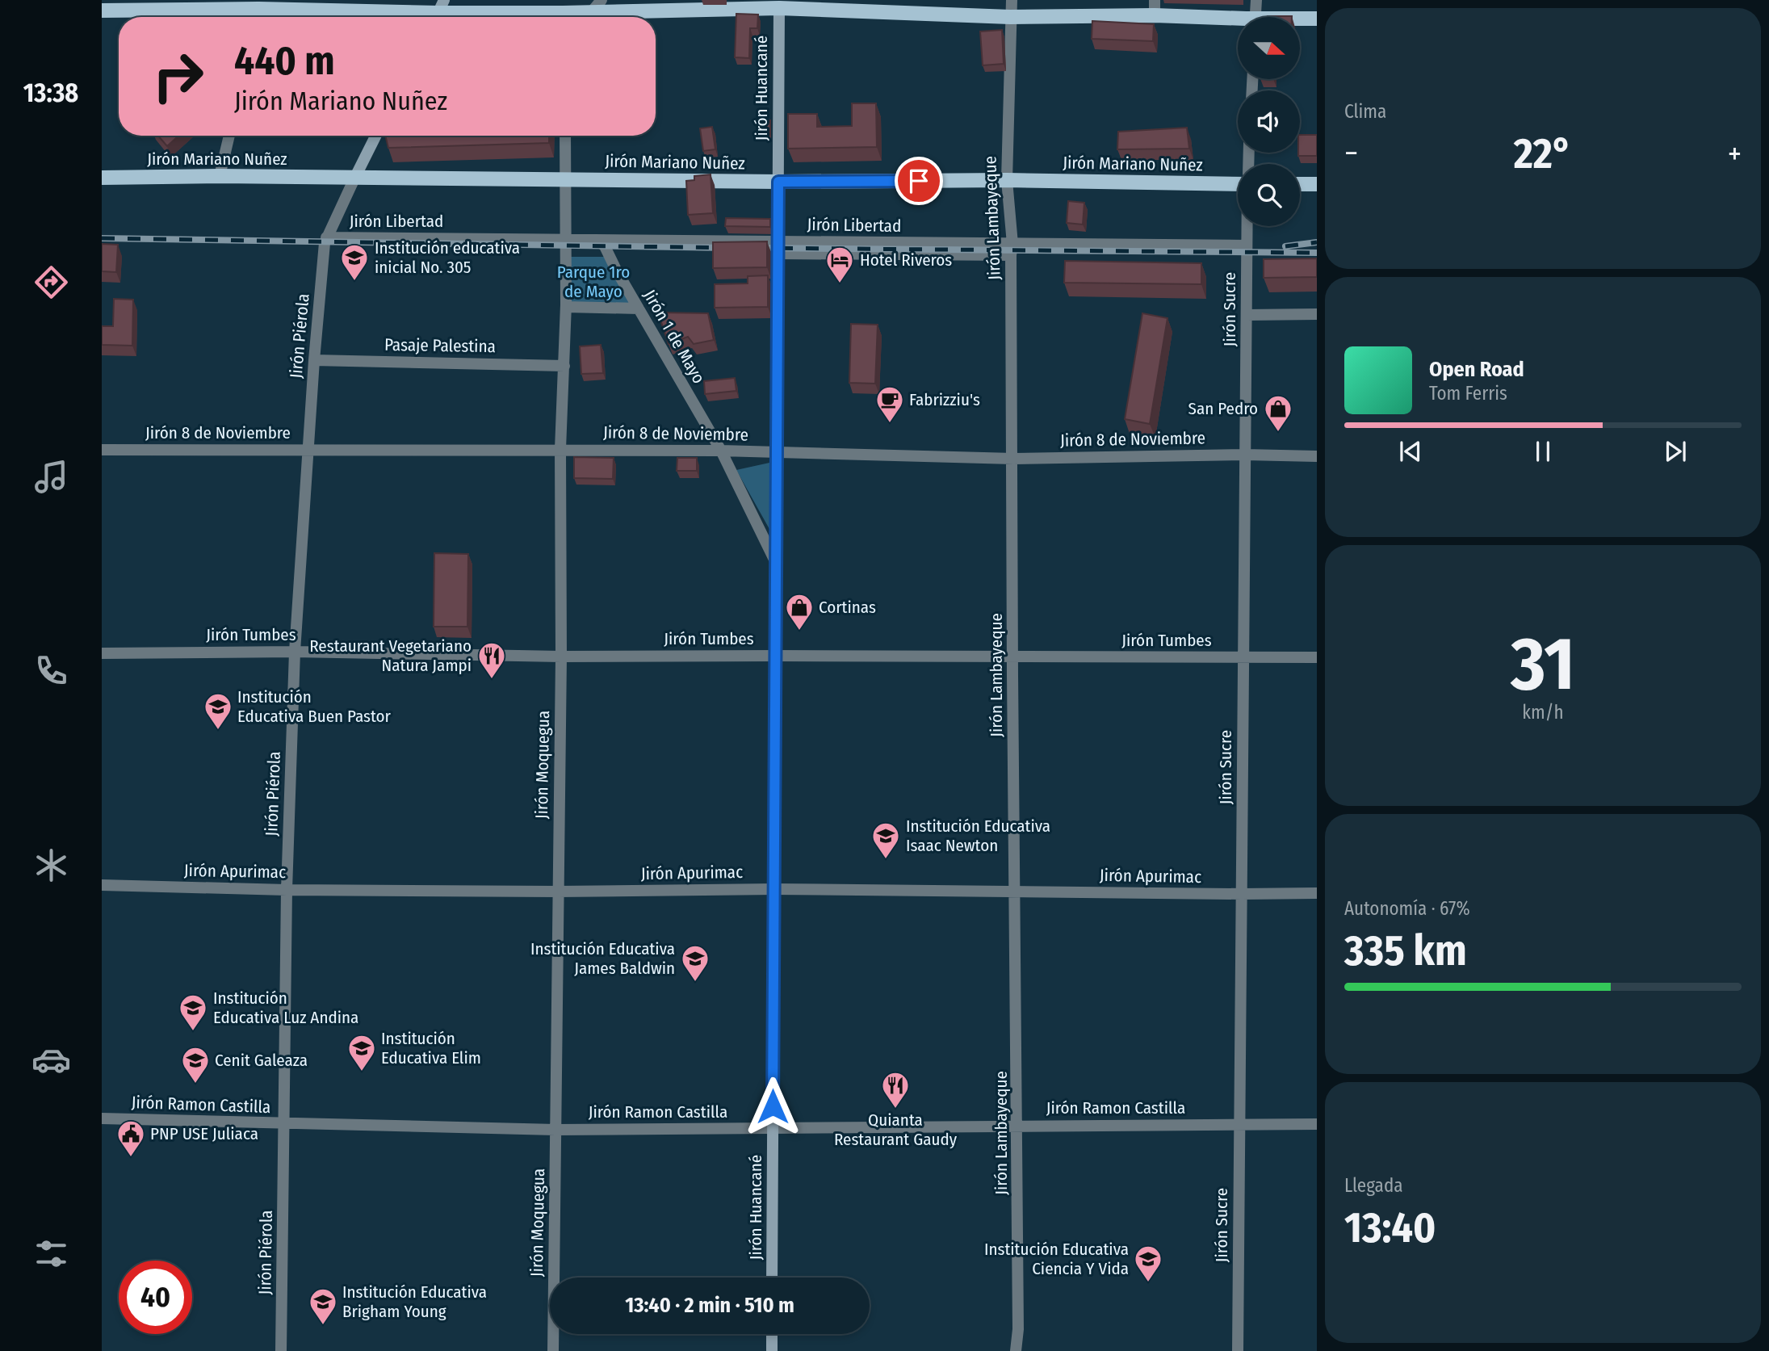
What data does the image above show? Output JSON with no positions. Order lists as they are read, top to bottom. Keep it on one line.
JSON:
{"streets":{"main road":["Jirón Mariano Nuñez"],"street":["Jirón Huancané","Jirón Lambayeque","Jirón Libertad","Jirón Sucre","Jirón Piérola","Jirón 1 de Mayo","Pasaje Palestina","Jirón 8 de Noviembre","Jirón Tumbes","Jirón Moquegua","Jirón Apurimac","Jirón Ramon Castilla"]},"crossings":[["Jirón Huancané","Jirón Mariano Nuñez"],["Jirón Huancané","Jirón Libertad"],["Jirón Huancané","Jirón 1 de Mayo"],["Jirón Huancané","Jirón 8 de Noviembre"],["Jirón Huancané","Jirón Tumbes"],["Jirón Huancané","Jirón Apurimac"],["Jirón Huancané","Jirón Ramon Castilla"],["Jirón Mariano Nuñez","Jirón Lambayeque"],["Jirón Mariano Nuñez","Jirón Piérola"],["Jirón Mariano Nuñez","Jirón Moquegua"],["Jirón Lambayeque","Jirón Libertad"],["Jirón Lambayeque","Jirón 8 de Noviembre"],["Jirón Lambayeque","Jirón Tumbes"],["Jirón Lambayeque","Jirón Apurimac"],["Jirón Lambayeque","Jirón Ramon Castilla"],["Jirón Libertad","Jirón Piérola"],["Jirón Libertad","Jirón 1 de Mayo"],["Jirón Libertad","Jirón Moquegua"],["Jirón Sucre","Jirón 8 de Noviembre"],["Jirón Sucre","Jirón Tumbes"],["Jirón Sucre","Jirón Apurimac"],["Jirón Sucre","Jirón Ramon Castilla"],["Jirón Piérola","Pasaje Palestina"],["Jirón Piérola","Jirón 8 de Noviembre"],["Jirón Piérola","Jirón Tumbes"],["Jirón Piérola","Jirón Apurimac"],["Jirón Piérola","Jirón Ramon Castilla"],["Jirón 1 de Mayo","Jirón 8 de Noviembre"],["Pasaje Palestina","Jirón Moquegua"],["Jirón 8 de Noviembre","Jirón Moquegua"],["Jirón Tumbes","Jirón Moquegua"],["Jirón Moquegua","Jirón Apurimac"],["Jirón Moquegua","Jirón Ramon Castilla"]],"parks":["Parque 1ro de Mayo"],"places":{"school or university":["Institución educativa inicial No. 305","Institución Educativa Buen Pastor","Institución Educativa Isaac Newton","Institución Educativa James Baldwin","Institución Educativa Luz Andina","Institución Educativa Elim","Cenit Galeaza","Institución Educativa Ciencia Y Vida","Institución Educativa Brigham Young"],"hotel":["Hotel Riveros"],"cafe":["Fabrizziu's"],"shop":["San Pedro","Cortinas"],"restaurant":["Restaurant Vegetariano Natura Jampi","Quianta Restaurant Gaudy"],"public building":["PNP USE Juliaca"]},"north":"right","page":{"tabs":"13:38","tile":["Clima",["31","km/h"],["Autonomía · 67%","335 km"],["Llegada","13:40"]],"turn":["440 m","Jirón Mariano Nuñez"],"heat":["−","22°","+"],"song":["Open Road","Tom Ferris"],"limit":"40","trip":"13:40 · 2 min · 510 m"}}
